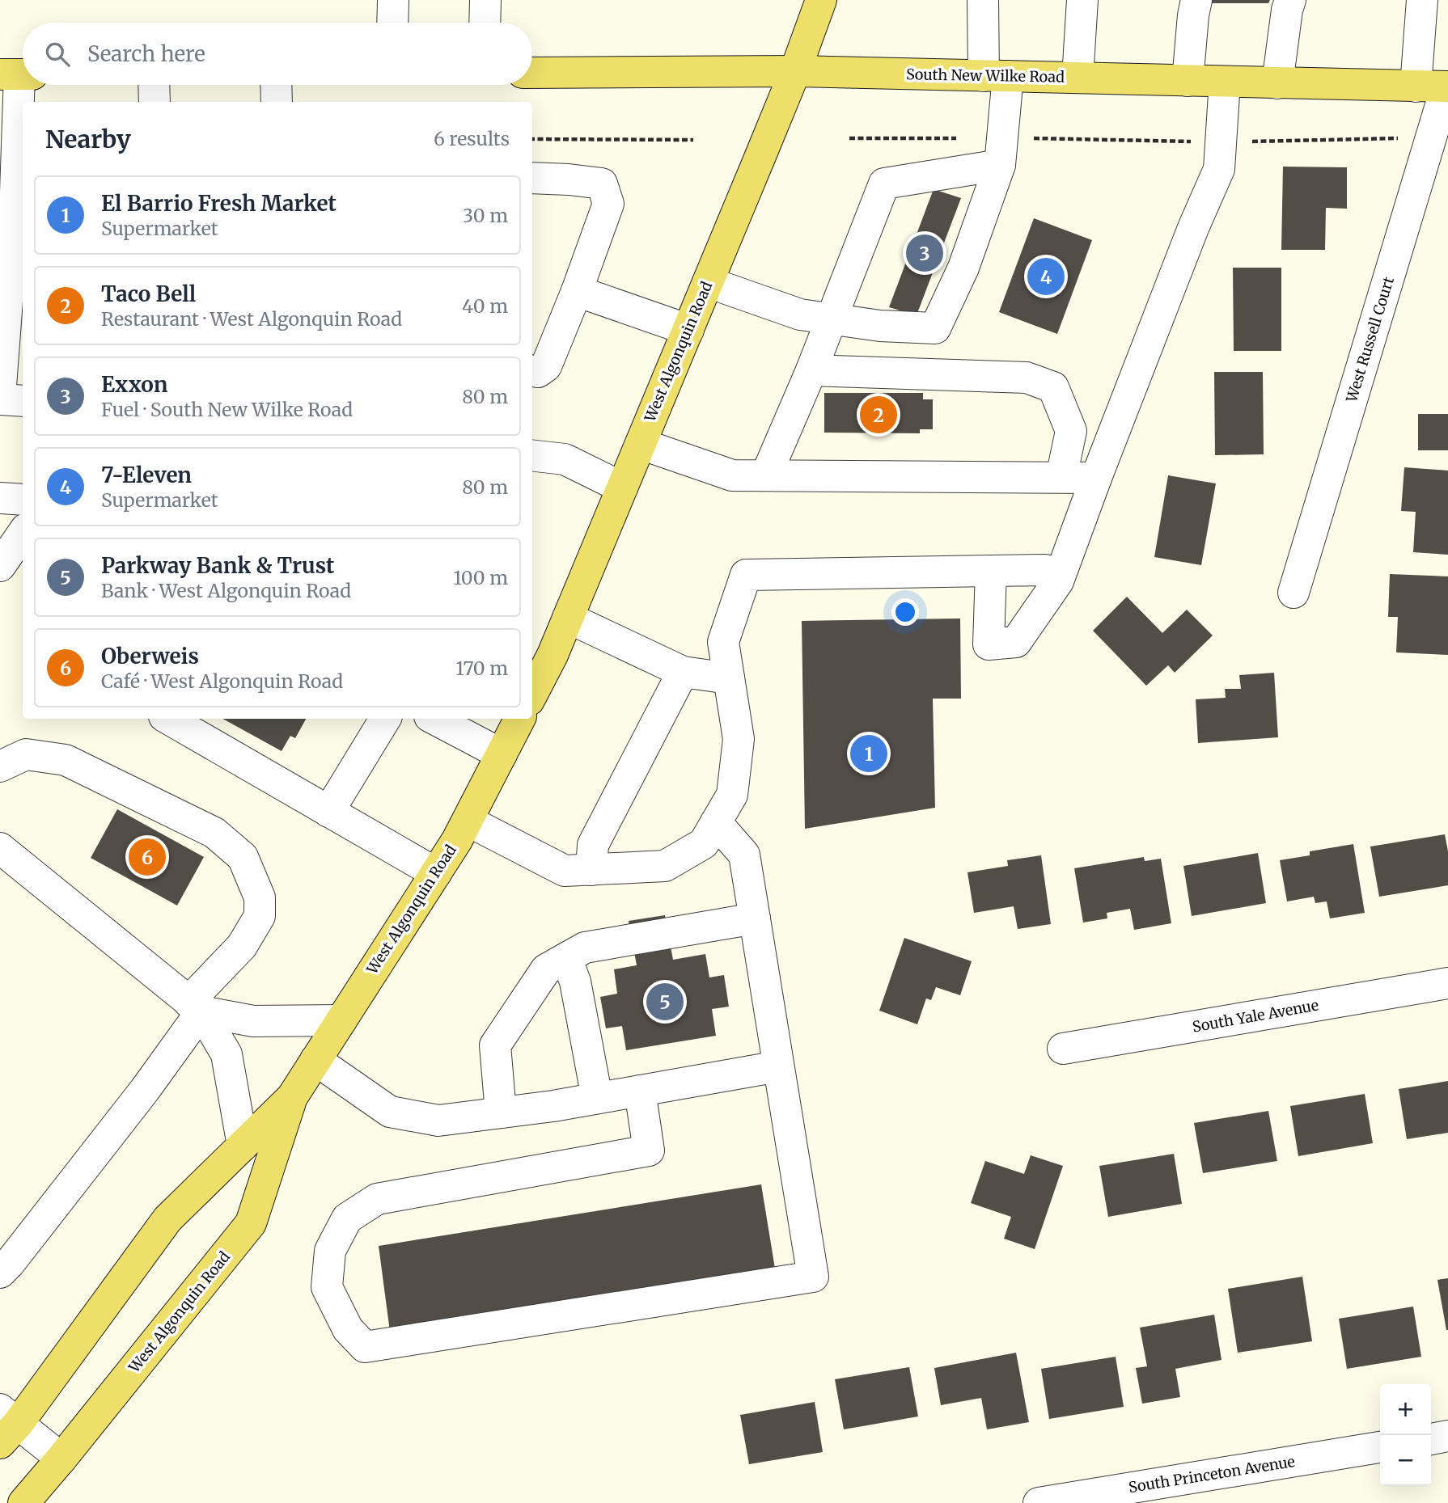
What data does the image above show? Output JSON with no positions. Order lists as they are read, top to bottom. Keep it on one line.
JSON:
{"streets":{"main road":["South New Wilke Road","West Algonquin Road"],"street":["West Russell Court","South Yale Avenue","South Princeton Avenue"]},"crossings":[["South New Wilke Road","West Russell Court"],["South New Wilke Road","West Algonquin Road"]],"page":{"search":"Search here","heading":["Nearby","6 results"],"list":[{"mark":"1","name":"El Barrio Fresh Market","note":"Supermarket","value":"30 m"},{"mark":"2","name":"Taco Bell","note":"Restaurant · West Algonquin Road","value":"40 m"},{"mark":"3","name":"Exxon","note":"Fuel · South New Wilke Road","value":"80 m"},{"mark":"4","name":"7-Eleven","note":"Supermarket","value":"80 m"},{"mark":"5","name":"Parkway Bank & Trust","note":"Bank · West Algonquin Road","value":"100 m"},{"mark":"6","name":"Oberweis","note":"Café · West Algonquin Road","value":"170 m"}],"pins":["3","4","2","1","6","5"],"map_buttons":["+","−"]}}
